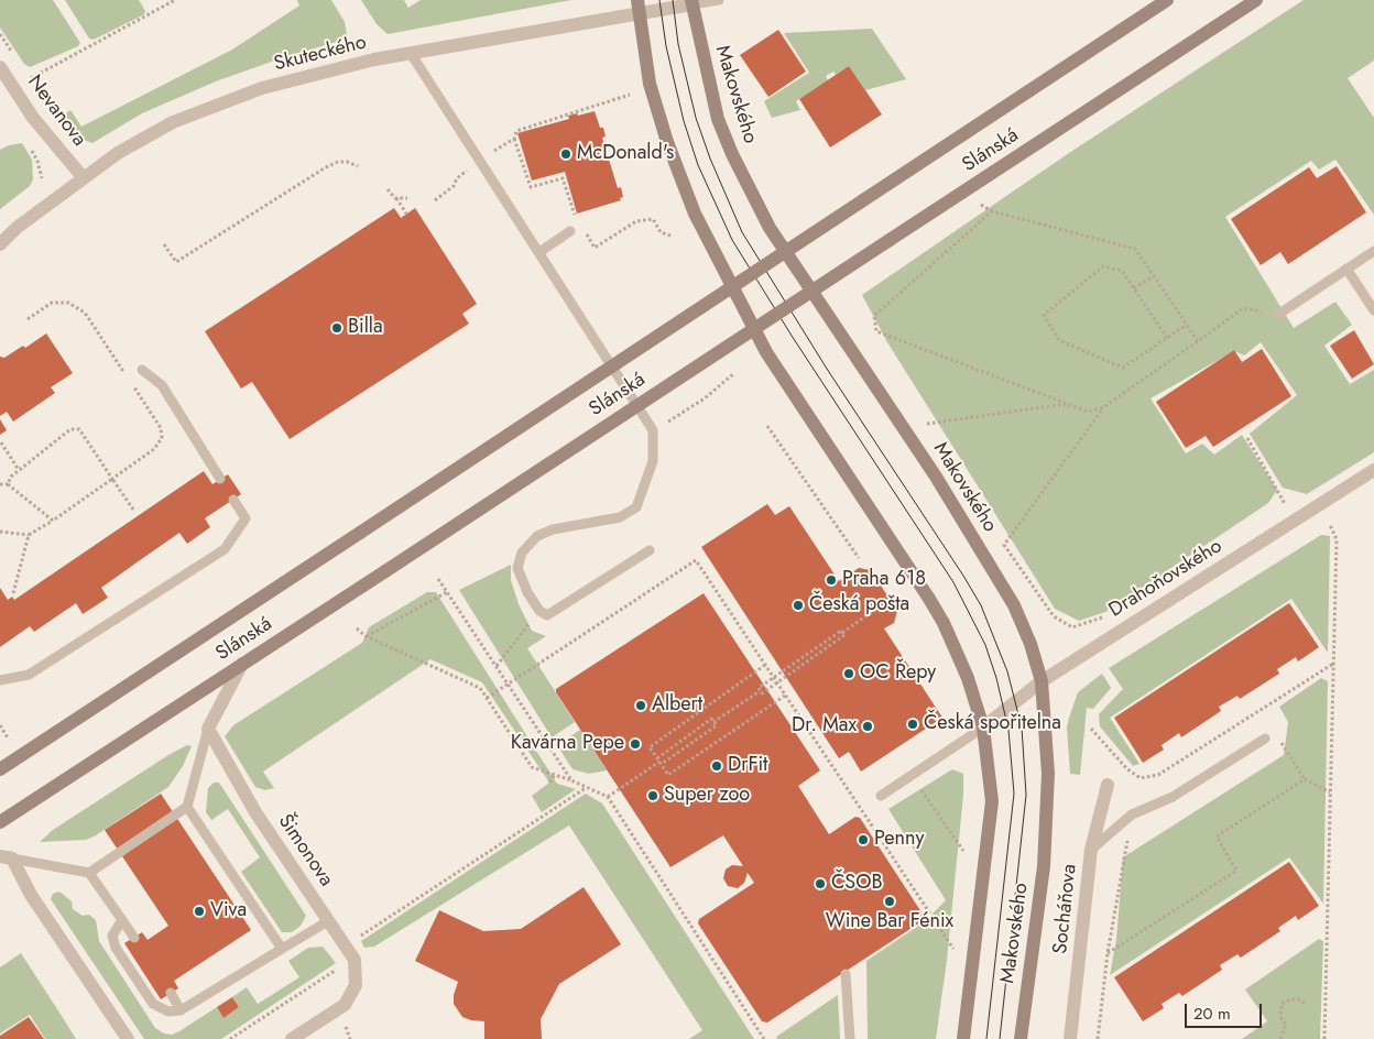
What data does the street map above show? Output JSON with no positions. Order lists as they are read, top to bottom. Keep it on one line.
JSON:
{"streets":{"main road":["Makovského","Slánská"],"street":["Skuteckého","Nevanova","Drahoňovského","Šimonova","Socháňova"]},"crossings":[["Skuteckého","Makovského"],["Skuteckého","Nevanova"],["Makovského","Drahoňovského"]],"places":["McDonald's","Billa","Praha 618","Česká pošta","OC Řepy","Albert","Česká spořitelna","Dr. Max","Kavárna Pepe","DrFit","Super zoo","Penny","ČSOB","Wine Bar Fénix","Viva"],"scale_bar":"20 m"}
